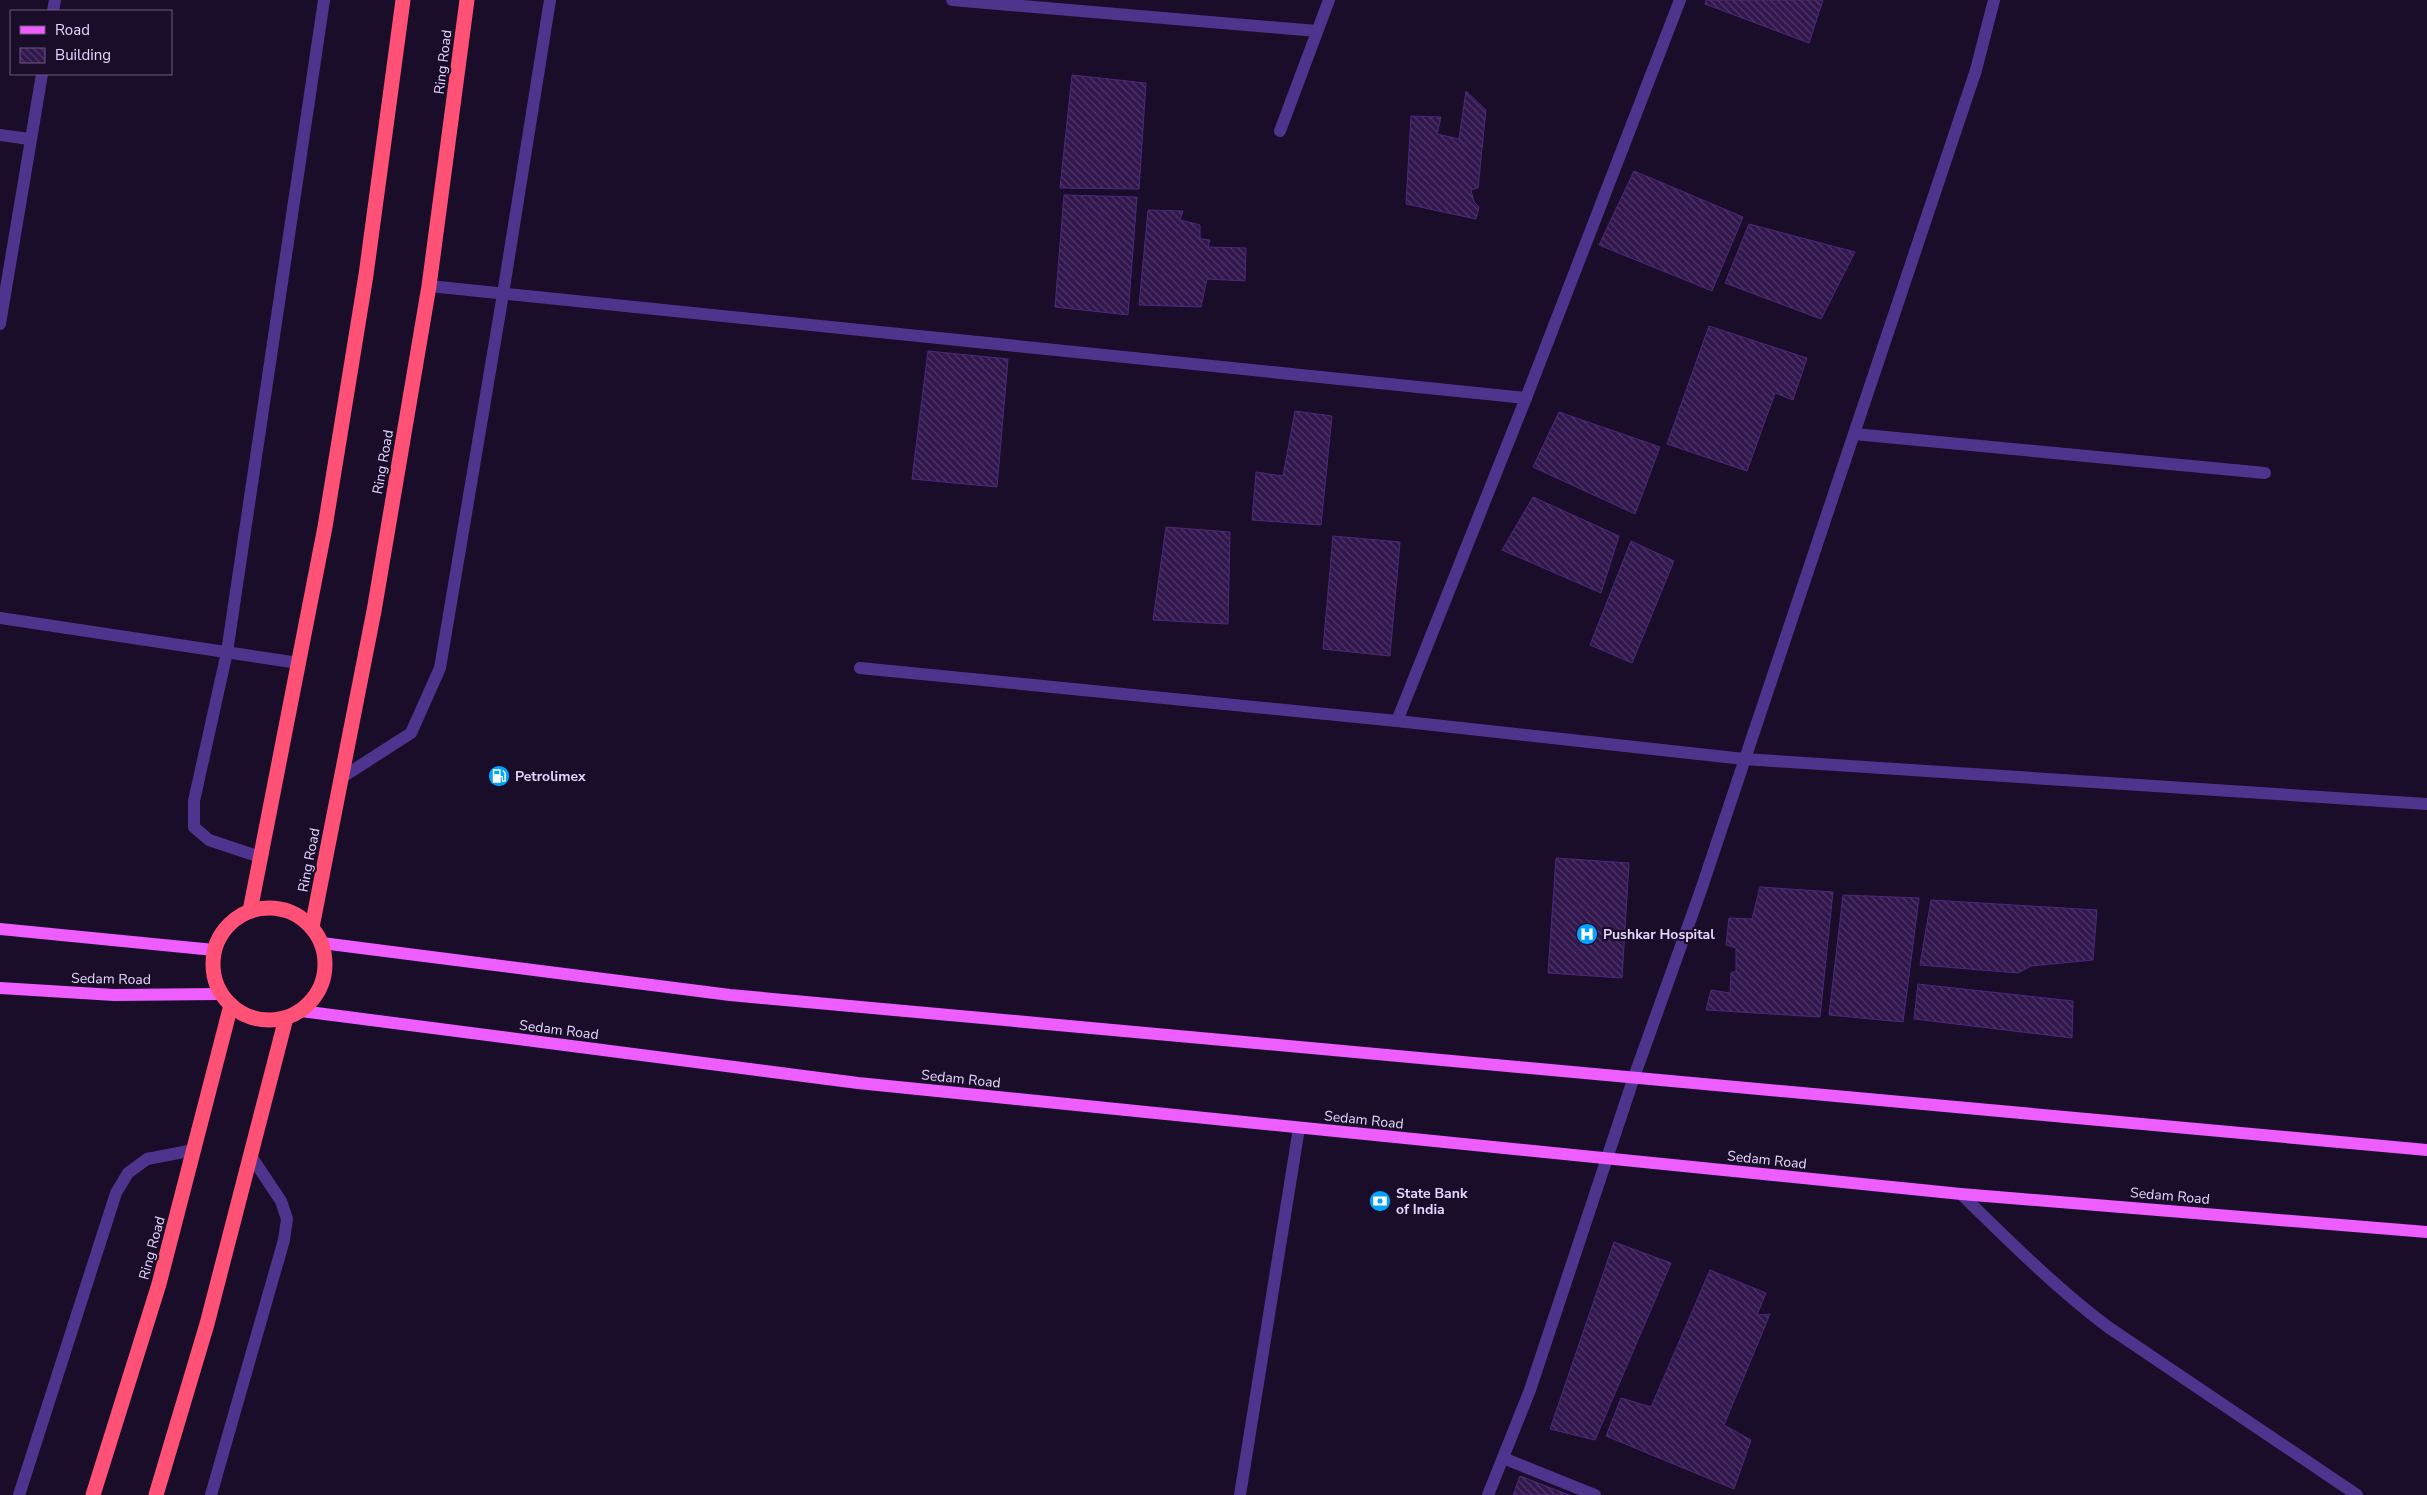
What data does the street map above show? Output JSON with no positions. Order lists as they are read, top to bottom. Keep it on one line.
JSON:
{"streets":{"highway":["Ring Road"],"main road":["Sedam Road"]},"crossings":[["Ring Road","Sedam Road"]],"places":{"fuel station":["Petrolimex"],"hospital":["Pushkar Hospital"],"bank":["State Bank of India"]},"legend":["Road","Building"]}
